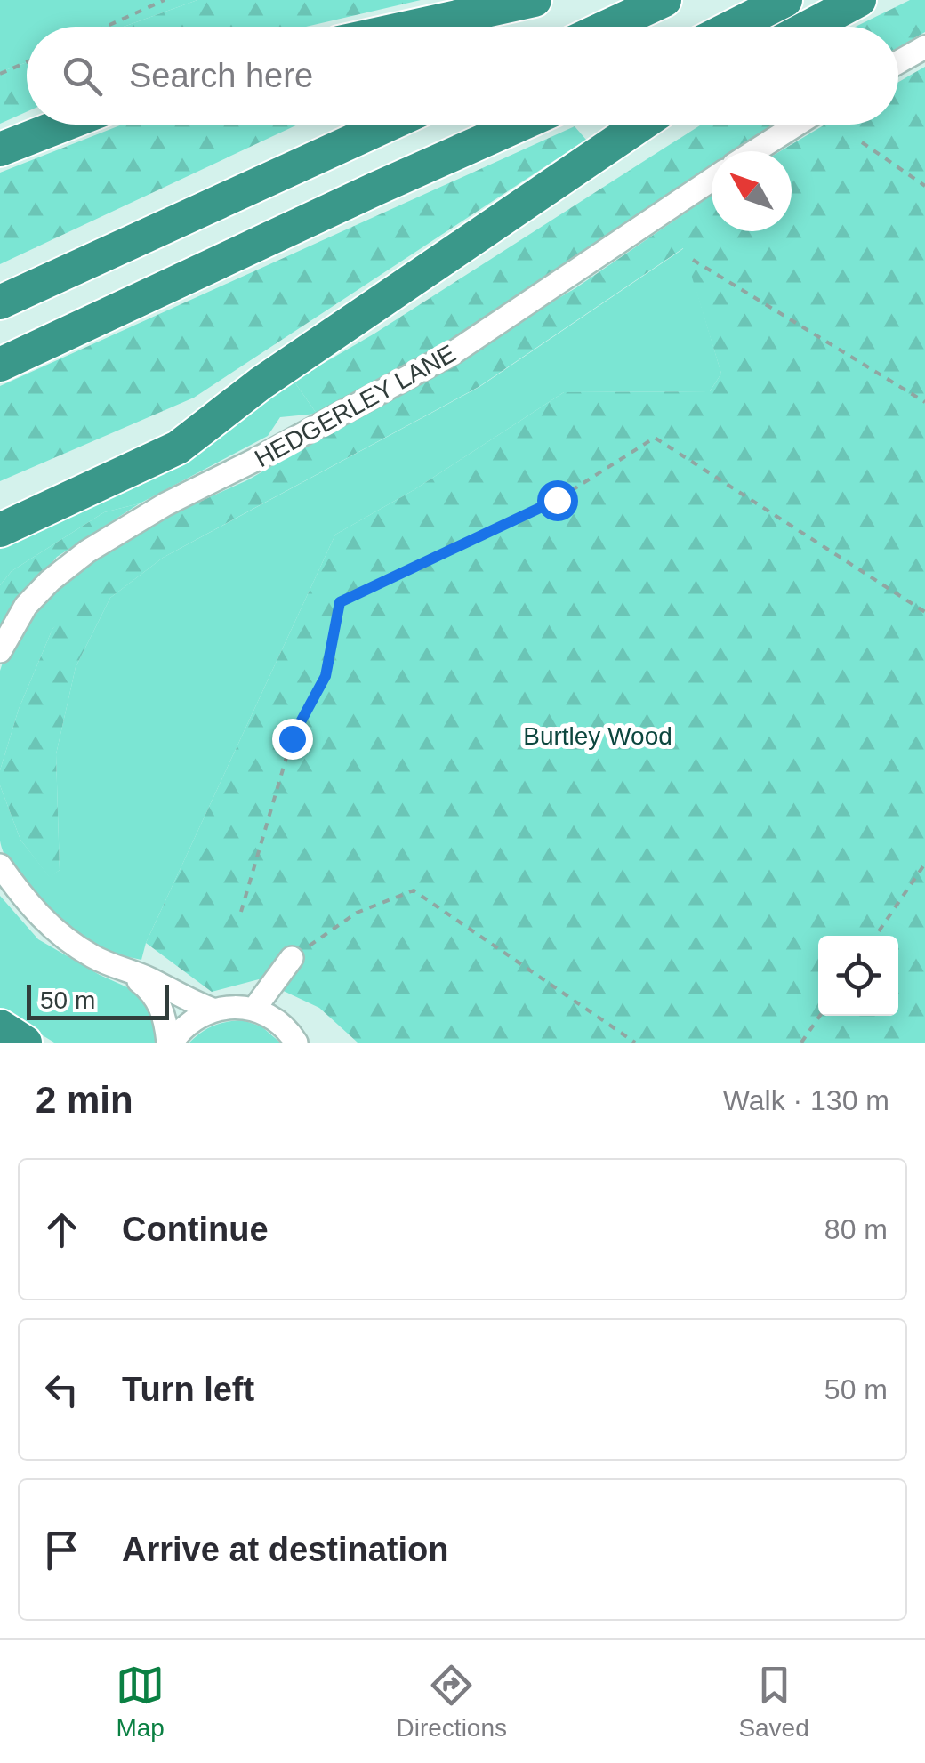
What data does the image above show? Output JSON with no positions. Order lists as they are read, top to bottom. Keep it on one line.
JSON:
{"streets":{"street":["HEDGERLEY LANE"]},"parks":["Burtley Wood"],"scale_bar":"50 m","north":"top left","page":{"search":"Search here","scale":"50 m","heading":["2 min","Walk · 130 m"],"list":[["Continue","80 m"],["Turn left","50 m"],"Arrive at destination"],"nav":["Map","Directions","Saved"]}}
